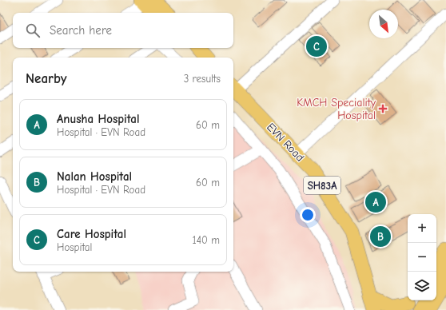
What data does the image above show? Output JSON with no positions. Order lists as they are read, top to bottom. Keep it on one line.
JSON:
{"streets":{"main road":["EVN Road","SH83A"]},"places":{"health":["KMCH Speciality Hospital"]},"north":"bottom right","page":{"search":"Search here","pins":["C","A","B"],"heading":["Nearby","3 results"],"list":[{"mark":"A","name":"Anusha Hospital","note":"Hospital · EVN Road","value":"60 m"},{"mark":"B","name":"Nalan Hospital","note":"Hospital · EVN Road","value":"60 m"},{"mark":"C","name":"Care Hospital","note":"Hospital","value":"140 m"}],"map_buttons":["+","−"]}}
